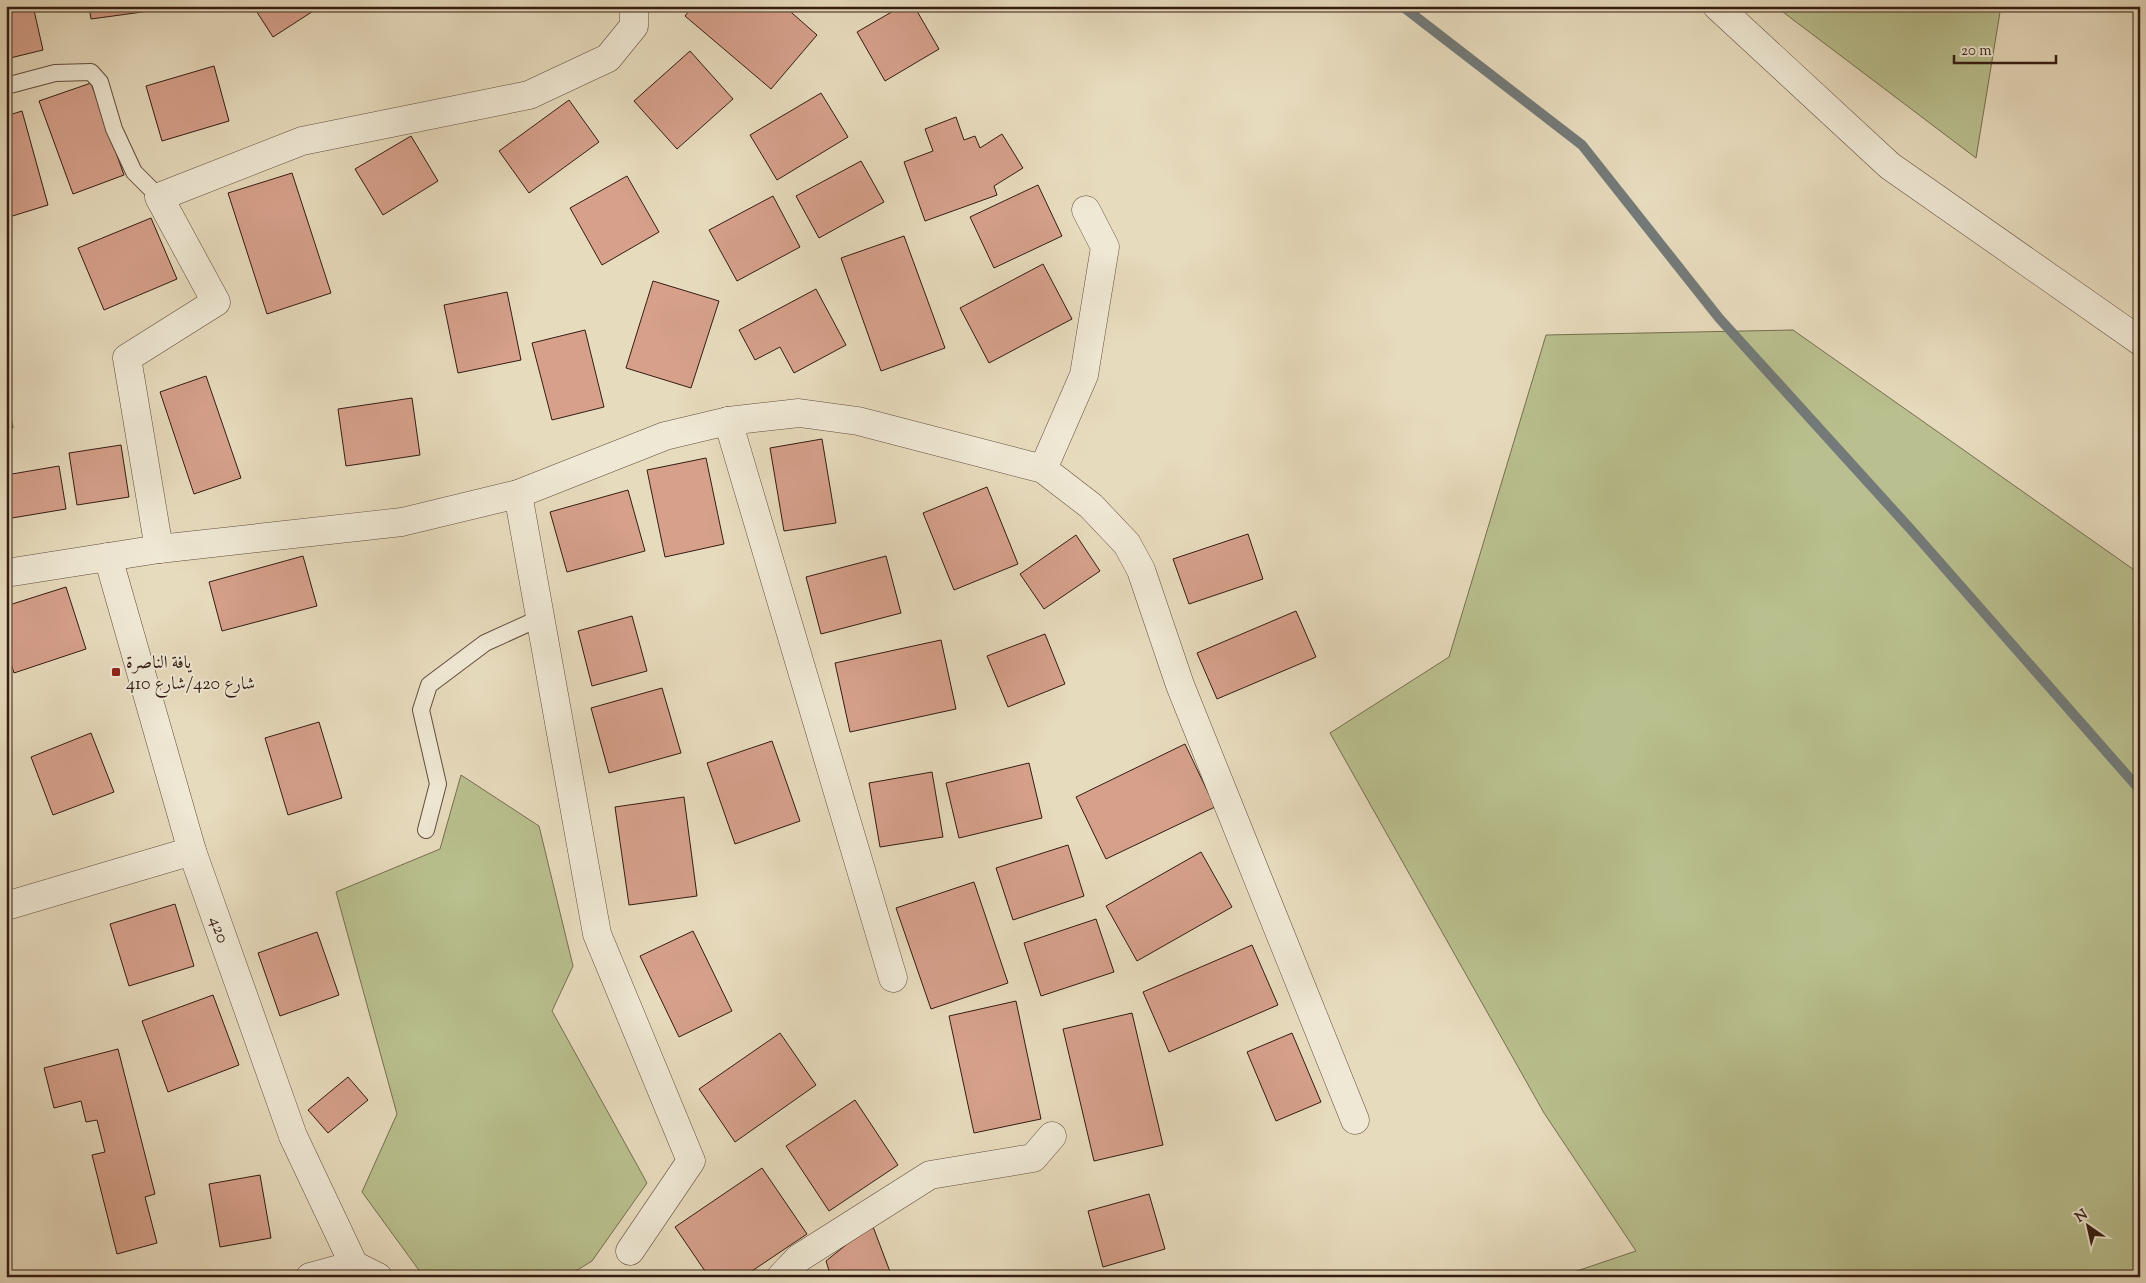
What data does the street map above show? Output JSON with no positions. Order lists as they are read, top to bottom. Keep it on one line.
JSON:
{"streets":{"street":["420"]},"places":{"transit":["يافة الناصرة شارع 420/شارع 410"]},"scale_bar":"20 m","north":"top left"}
